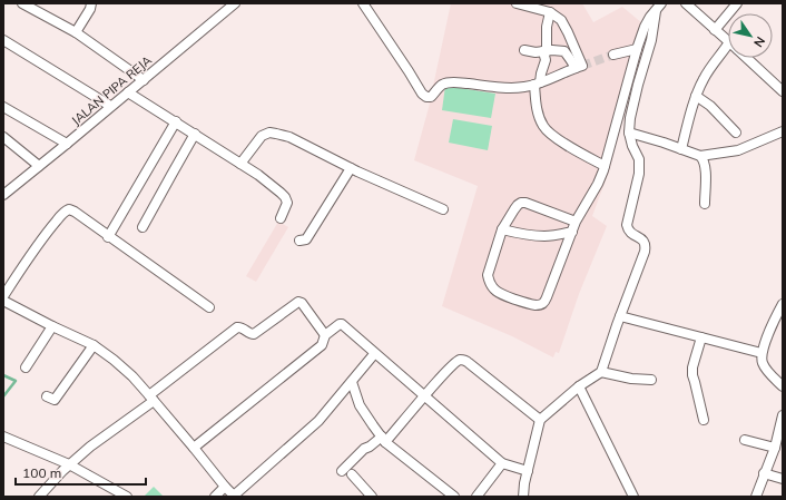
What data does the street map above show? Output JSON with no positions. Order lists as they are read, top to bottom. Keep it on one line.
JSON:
{"streets":{"street":["JALAN PIPA REJA"]},"scale_bar":"100 m","north":"bottom right"}
